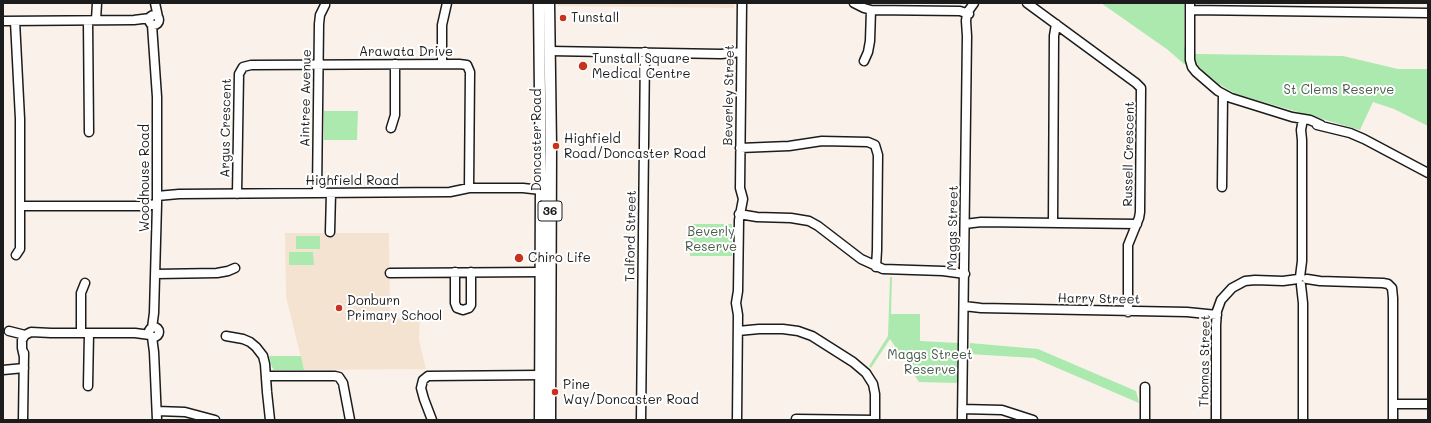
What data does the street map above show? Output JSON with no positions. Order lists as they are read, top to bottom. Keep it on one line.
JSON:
{"streets":{"main road":["Doncaster Road","36"],"street":["Arawata Drive","Beverley Street","Aintree Avenue","Argus Crescent","Russell Crescent","Woodhouse Road","Highfield Road","Maggs Street","Talford Street","Harry Street","Thomas Street"]},"crossings":[["Arawata Drive","Aintree Avenue"],["Arawata Drive","Argus Crescent"],["Arawata Drive","Highfield Road"],["Aintree Avenue","Argus Crescent"],["Aintree Avenue","Highfield Road"],["Argus Crescent","Highfield Road"],["Doncaster Road","Highfield Road"],["Russell Crescent","Harry Street"],["Woodhouse Road","Highfield Road"],["Maggs Street","Harry Street"],["Harry Street","Thomas Street"]],"parks":["St Clems Reserve","Beverly Reserve","Maggs Street Reserve"],"places":["Tunstall","Tunstall Square Medical Centre","Highfield Road/Doncaster Road","Chiro Life","Donburn Primary School","Pine Way/Doncaster Road"]}
